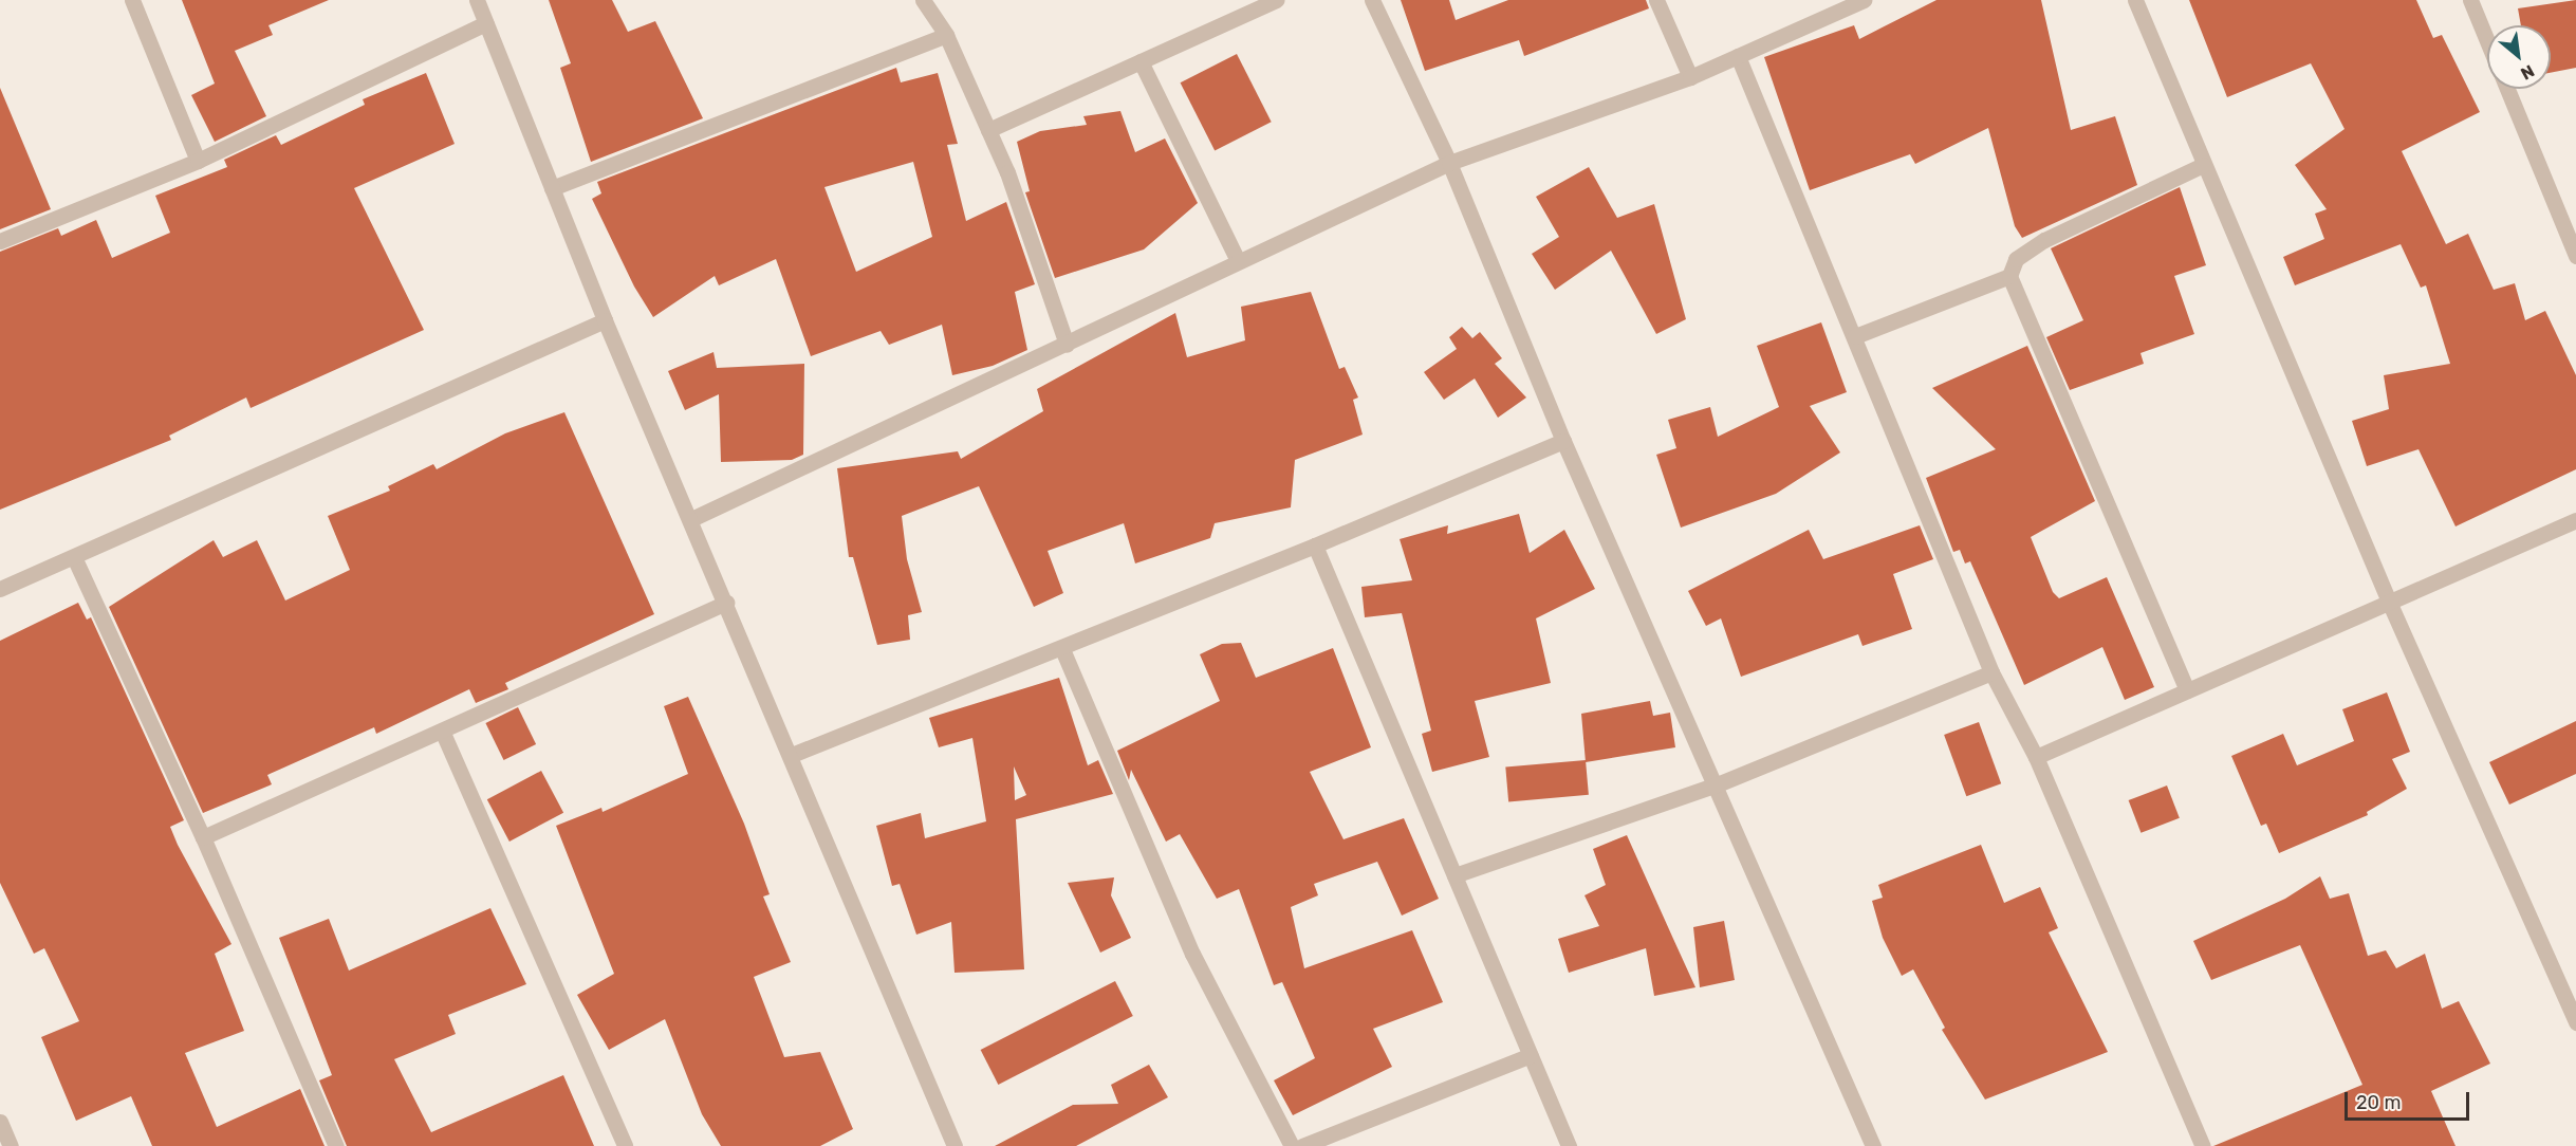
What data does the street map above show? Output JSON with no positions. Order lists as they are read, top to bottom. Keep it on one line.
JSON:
{"scale_bar":"20 m","north":"bottom right"}
